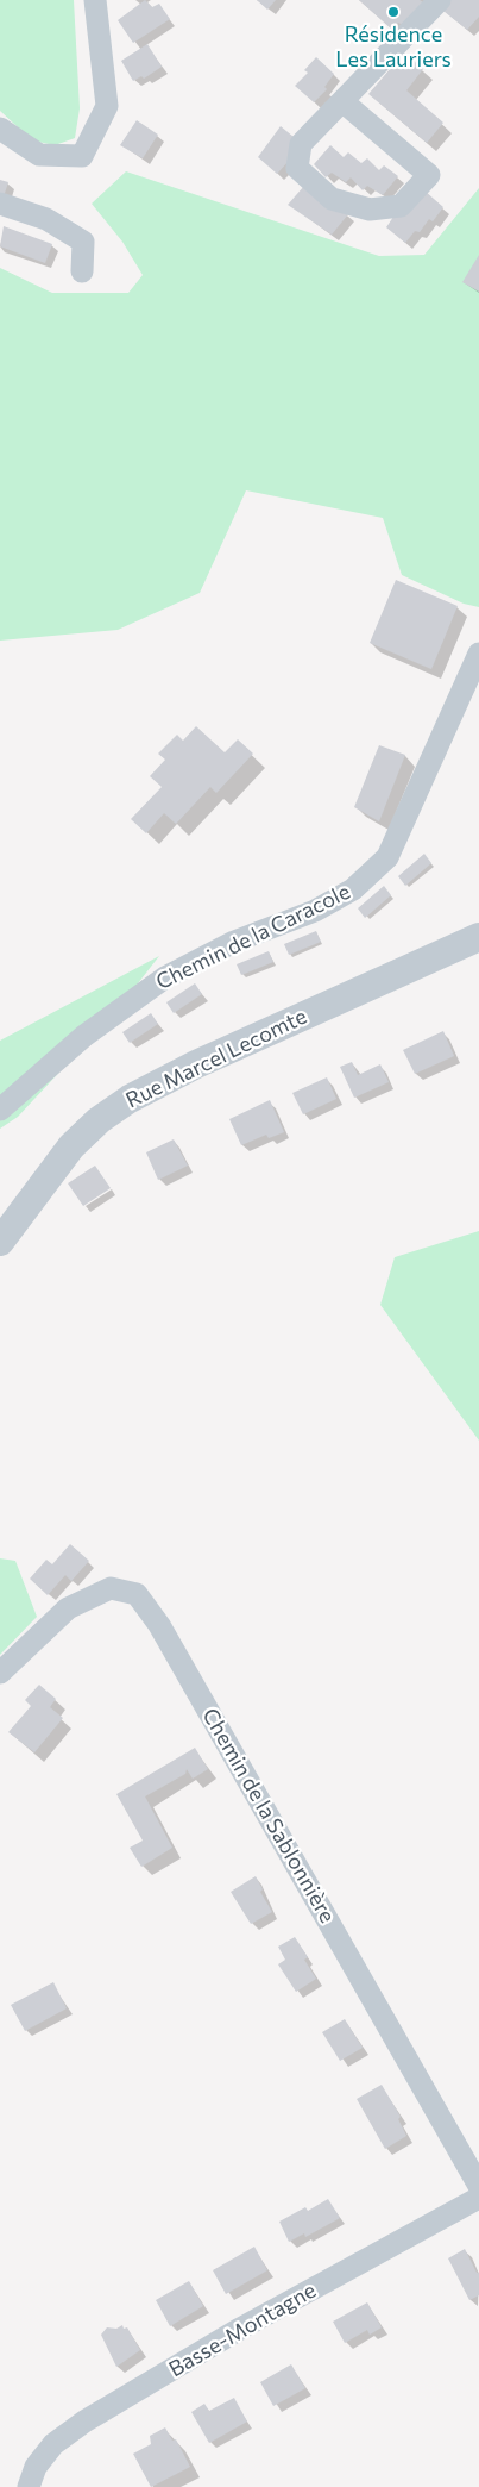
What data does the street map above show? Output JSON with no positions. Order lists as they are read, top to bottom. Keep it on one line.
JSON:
{"streets":{"street":["Chemin de la Caracole","Rue Marcel Lecomte","Chemin de la Sablonnière","Basse-Montagne"]},"places":["Résidence Les Lauriers"]}
